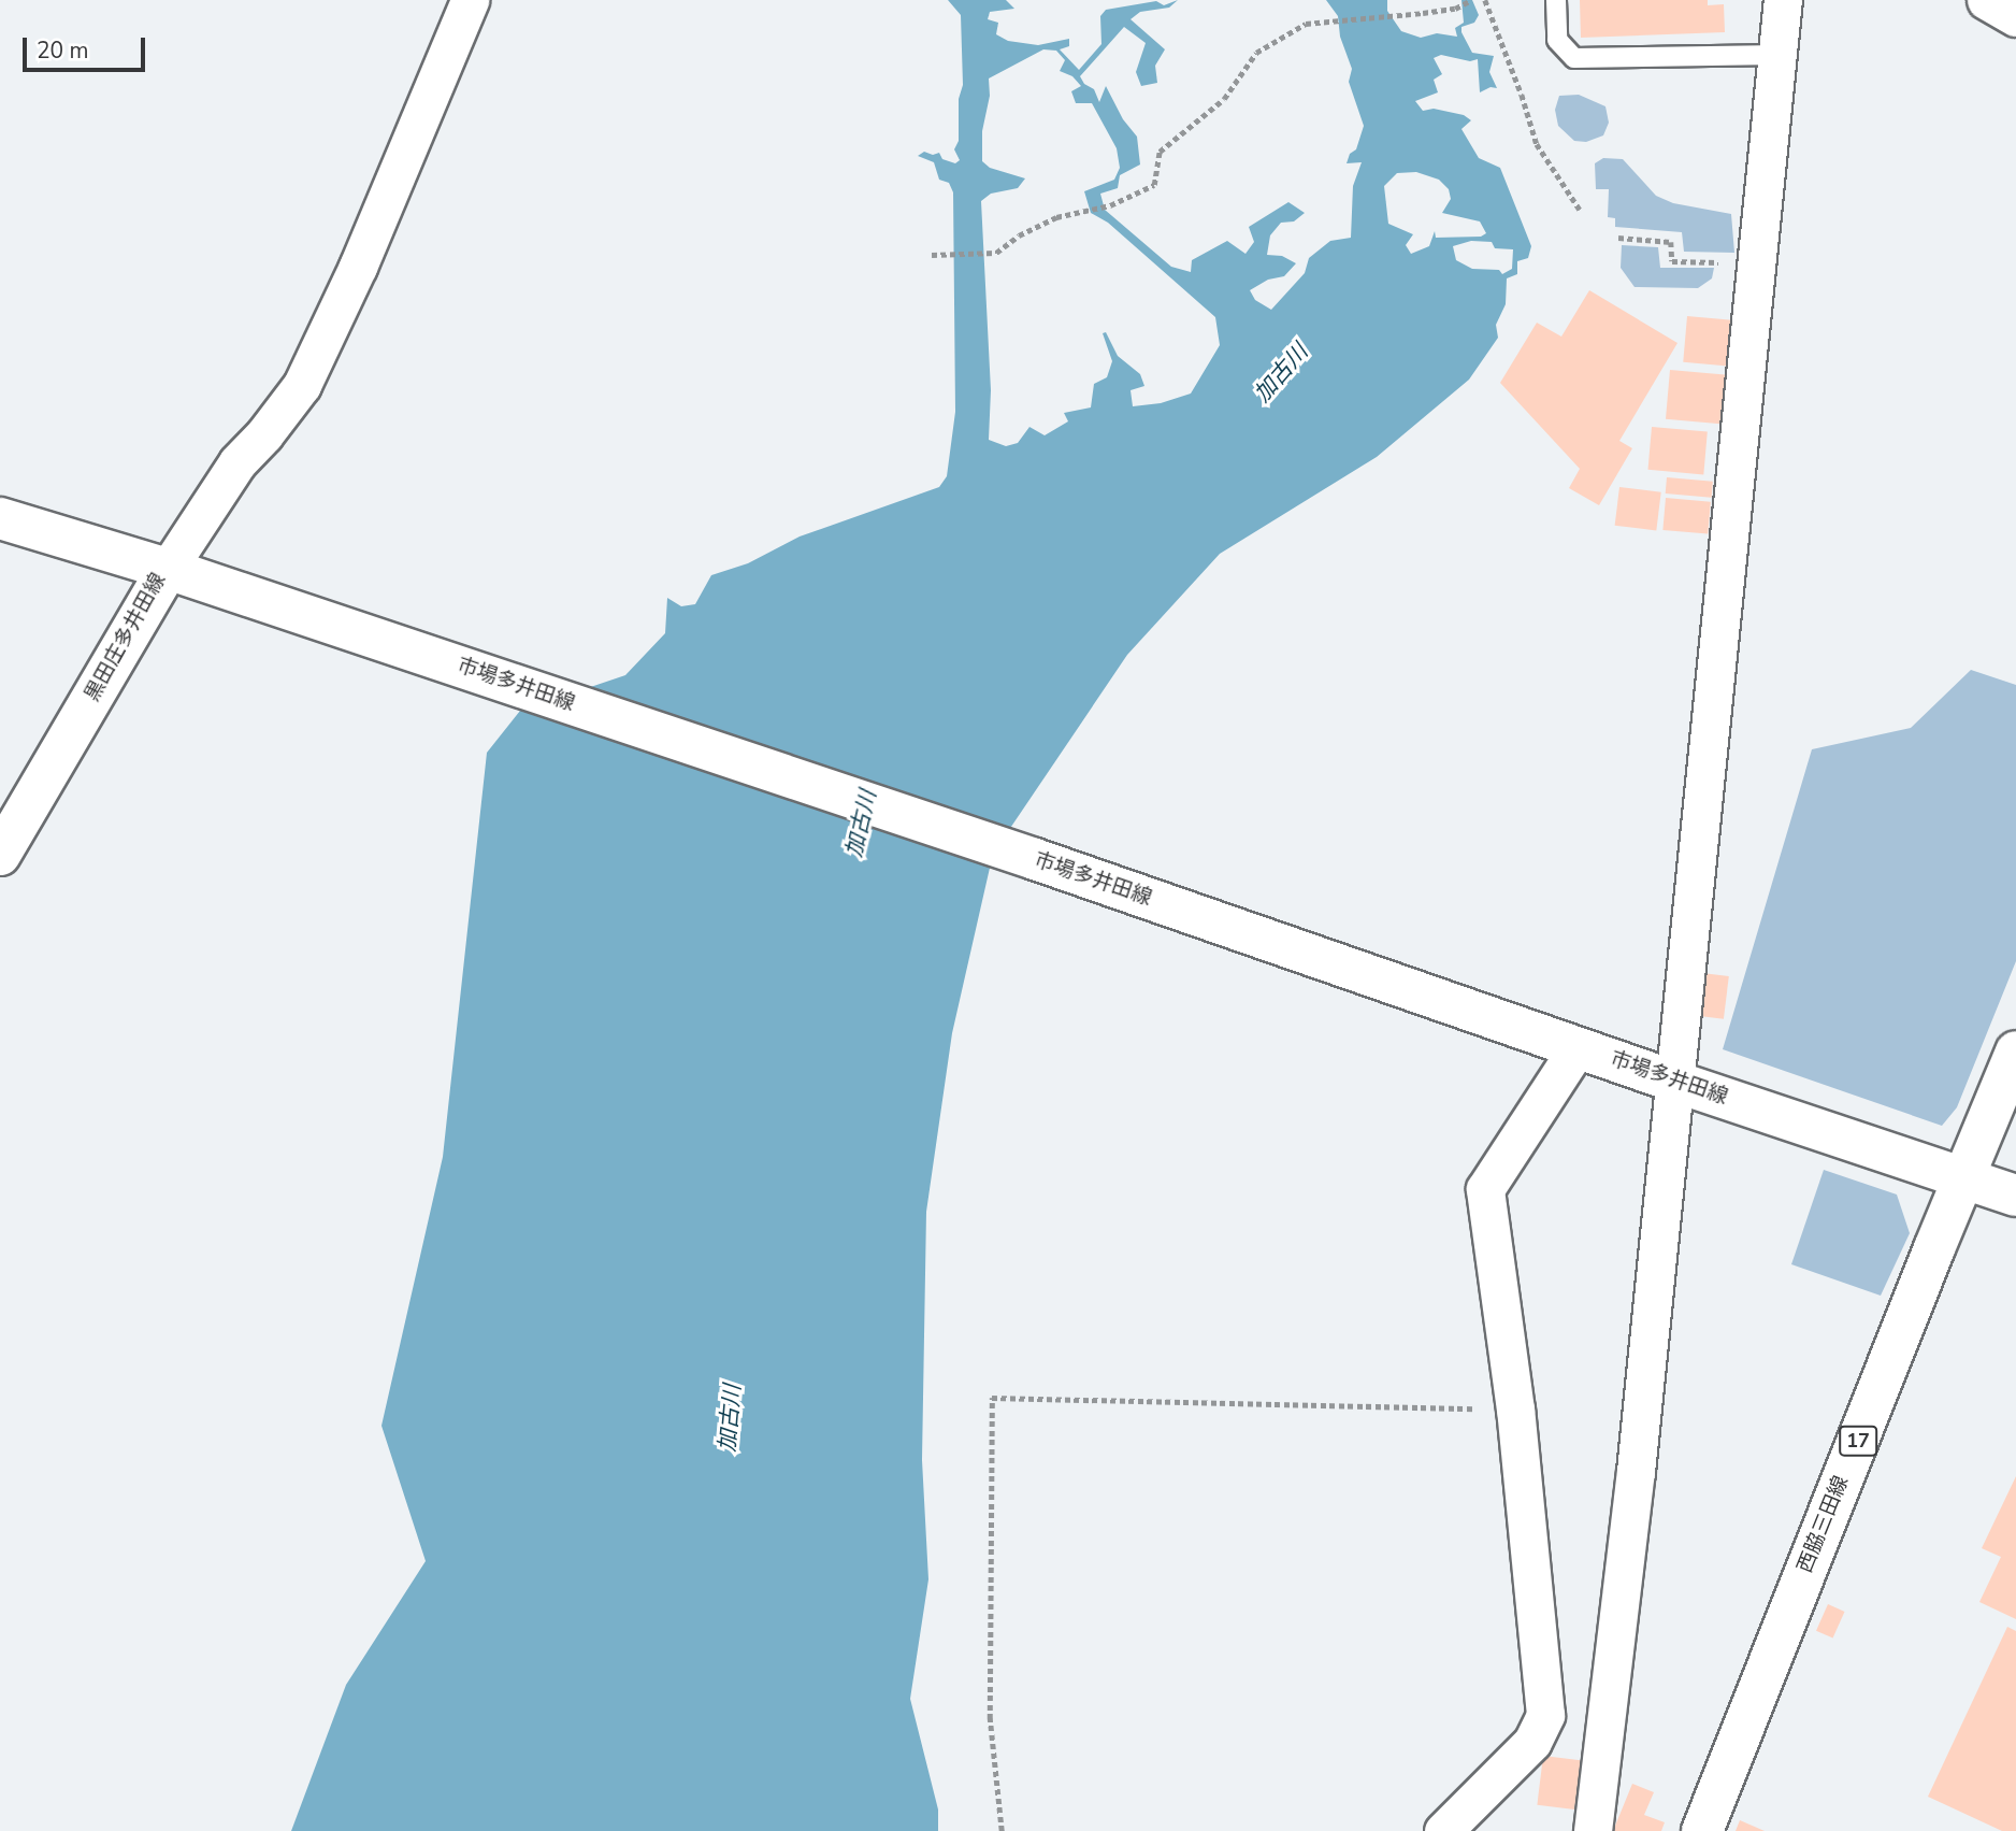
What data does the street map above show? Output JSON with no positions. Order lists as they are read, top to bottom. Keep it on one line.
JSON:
{"streets":{"main road":["黒田庄多井田線","市場多井田線","17","西脇三田線"]},"crossings":[["黒田庄多井田線","市場多井田線"],["市場多井田線","西脇三田線"]],"water":["加古川"],"scale_bar":"20 m"}
